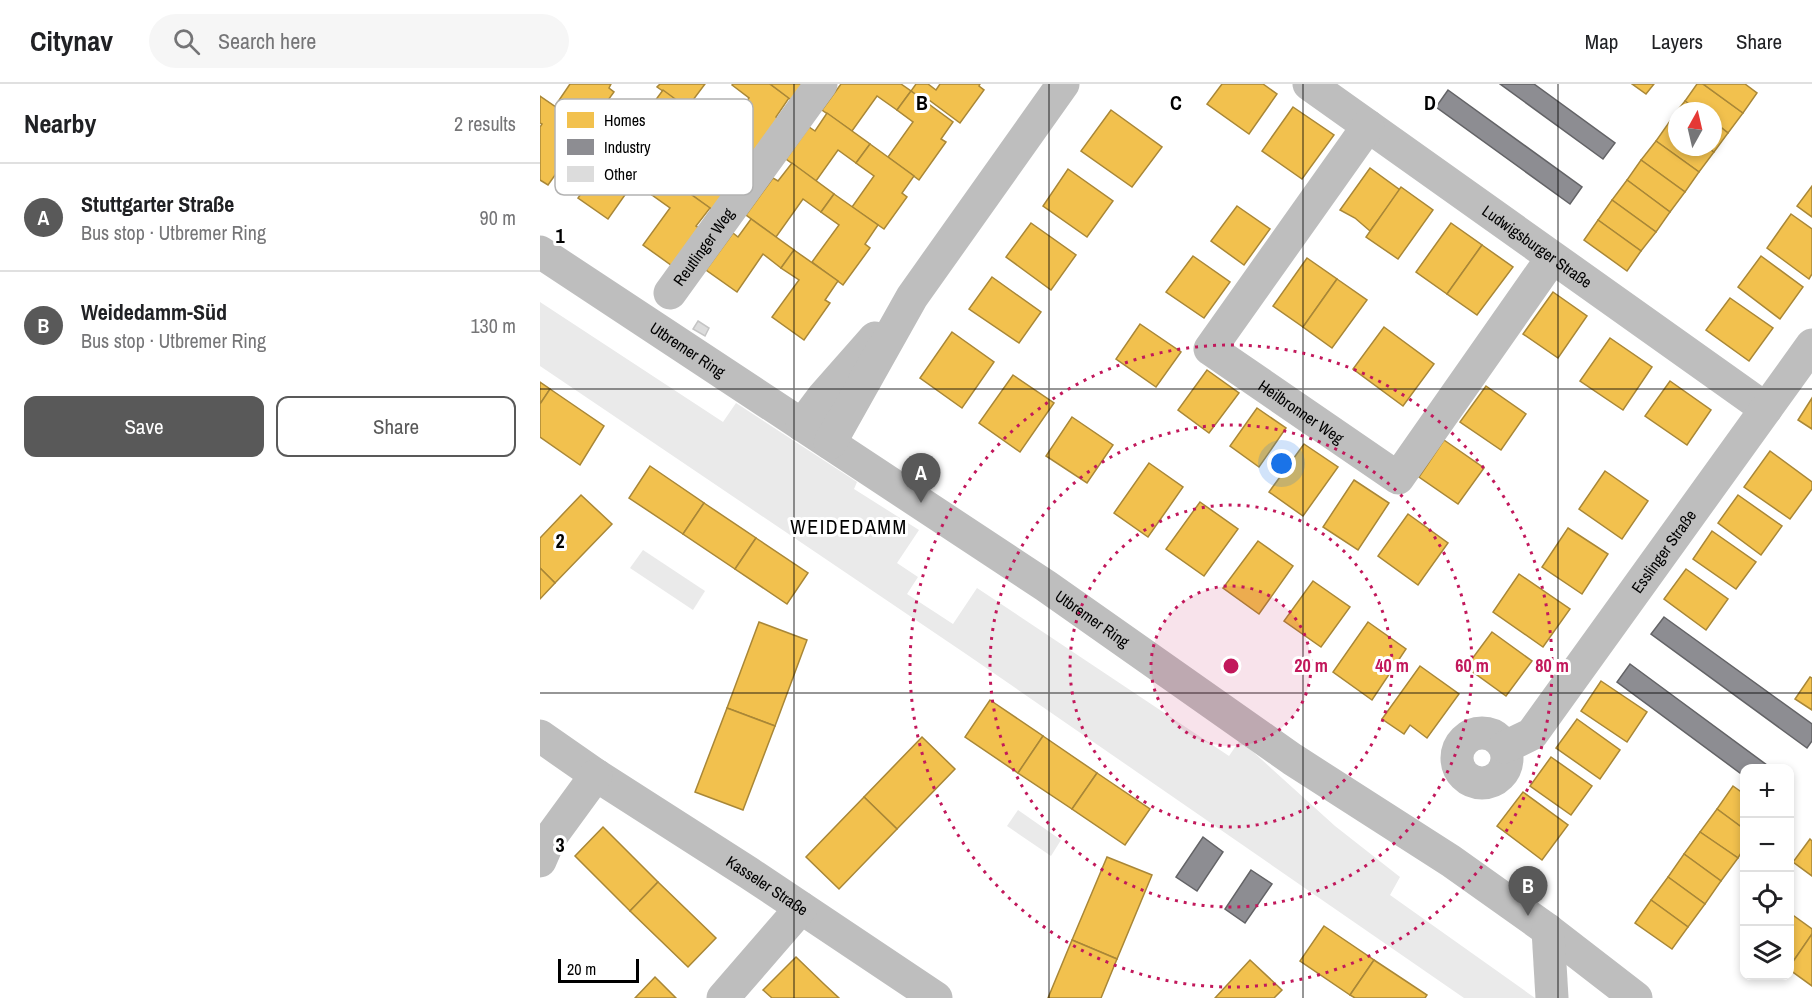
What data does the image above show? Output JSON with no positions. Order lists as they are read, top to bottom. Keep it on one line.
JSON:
{"streets":{"street":["Reutlinger Weg","Ludwigsburger Straße","Utbremer Ring","Heilbronner Weg","Esslinger Straße","Kasseler Straße"]},"crossings":[["Ludwigsburger Straße","Heilbronner Weg"],["Ludwigsburger Straße","Esslinger Straße"]],"districts":["WEIDEDAMM"],"legend":["Homes","Industry","Other"],"scale_bar":"20 m","north":"top","page":{"header":"Citynav","search":"Search here","nav":["Map","Layers","Share"],"heading":["Nearby","2 results"],"list":[{"mark":"A","name":"Stuttgarter Straße","note":"Bus stop · Utbremer Ring","value":"90 m"},{"mark":"B","name":"Weidedamm-Süd","note":"Bus stop · Utbremer Ring","value":"130 m"}],"buttons":["Save","Share"],"pins":["A","B"],"map_buttons":["+","−"],"scale":"20 m"},"grid":{"columns":["B","C","D"],"rows":["1","2","3"]},"rings":["20 m","40 m","60 m","80 m"]}
